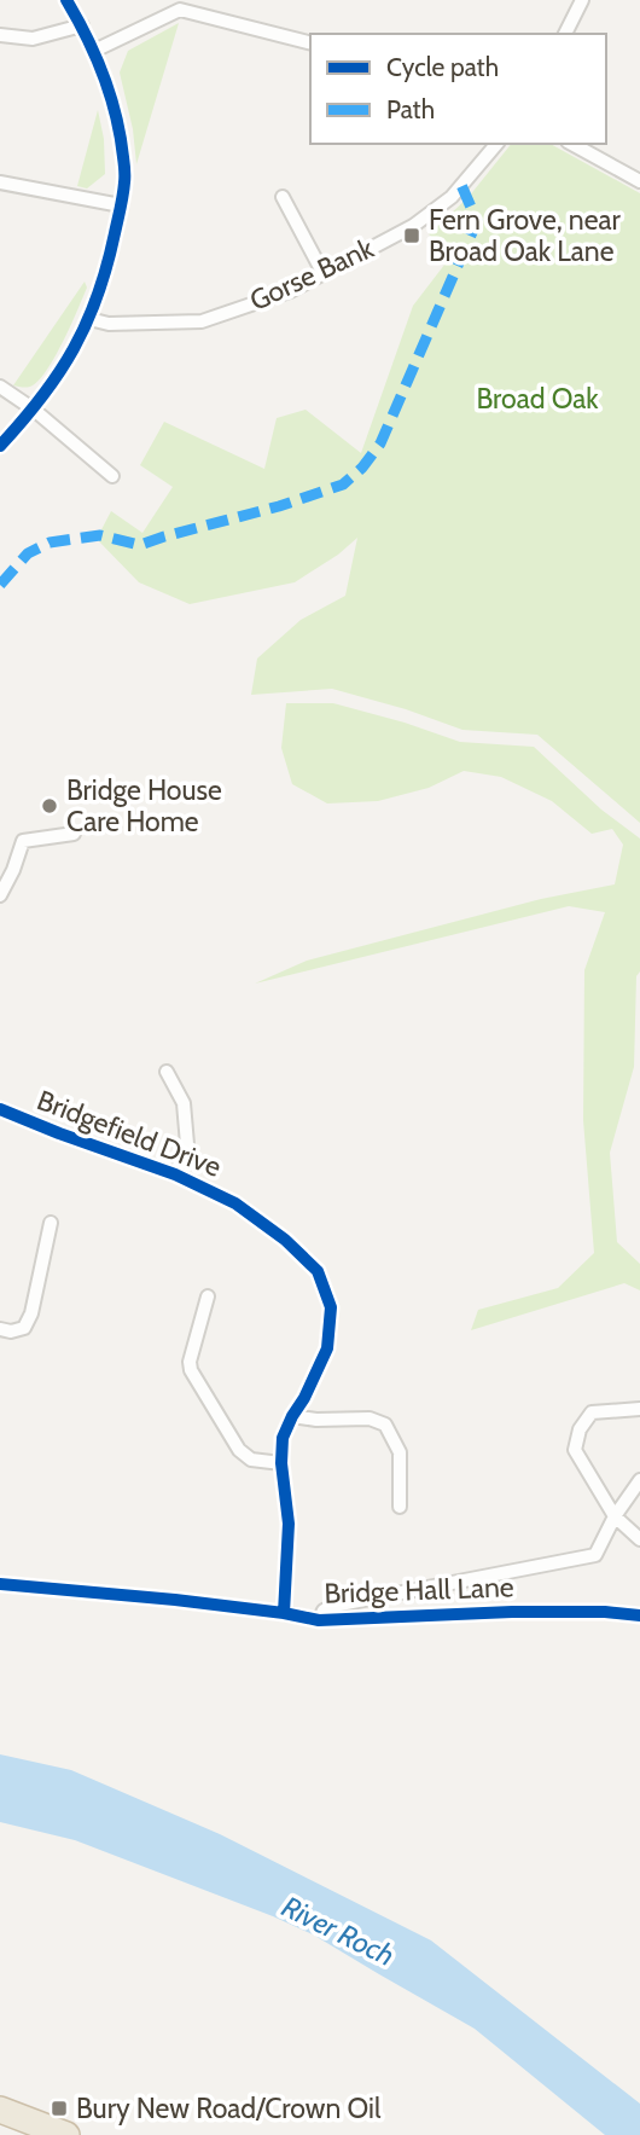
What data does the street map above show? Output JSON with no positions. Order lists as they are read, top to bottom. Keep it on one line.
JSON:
{"streets":{"street":["Gorse Bank","Bridgefield Drive","Bridge Hall Lane"]},"crossings":[["Bridgefield Drive","Bridge Hall Lane"]],"water":["River Roch"],"parks":["Broad Oak"],"places":{"transit":["Fern Grove, near Broad Oak Lane","Bury New Road/Crown Oil"],"other":["Bridge House Care Home"]},"legend":["Cycle path","Path"]}
